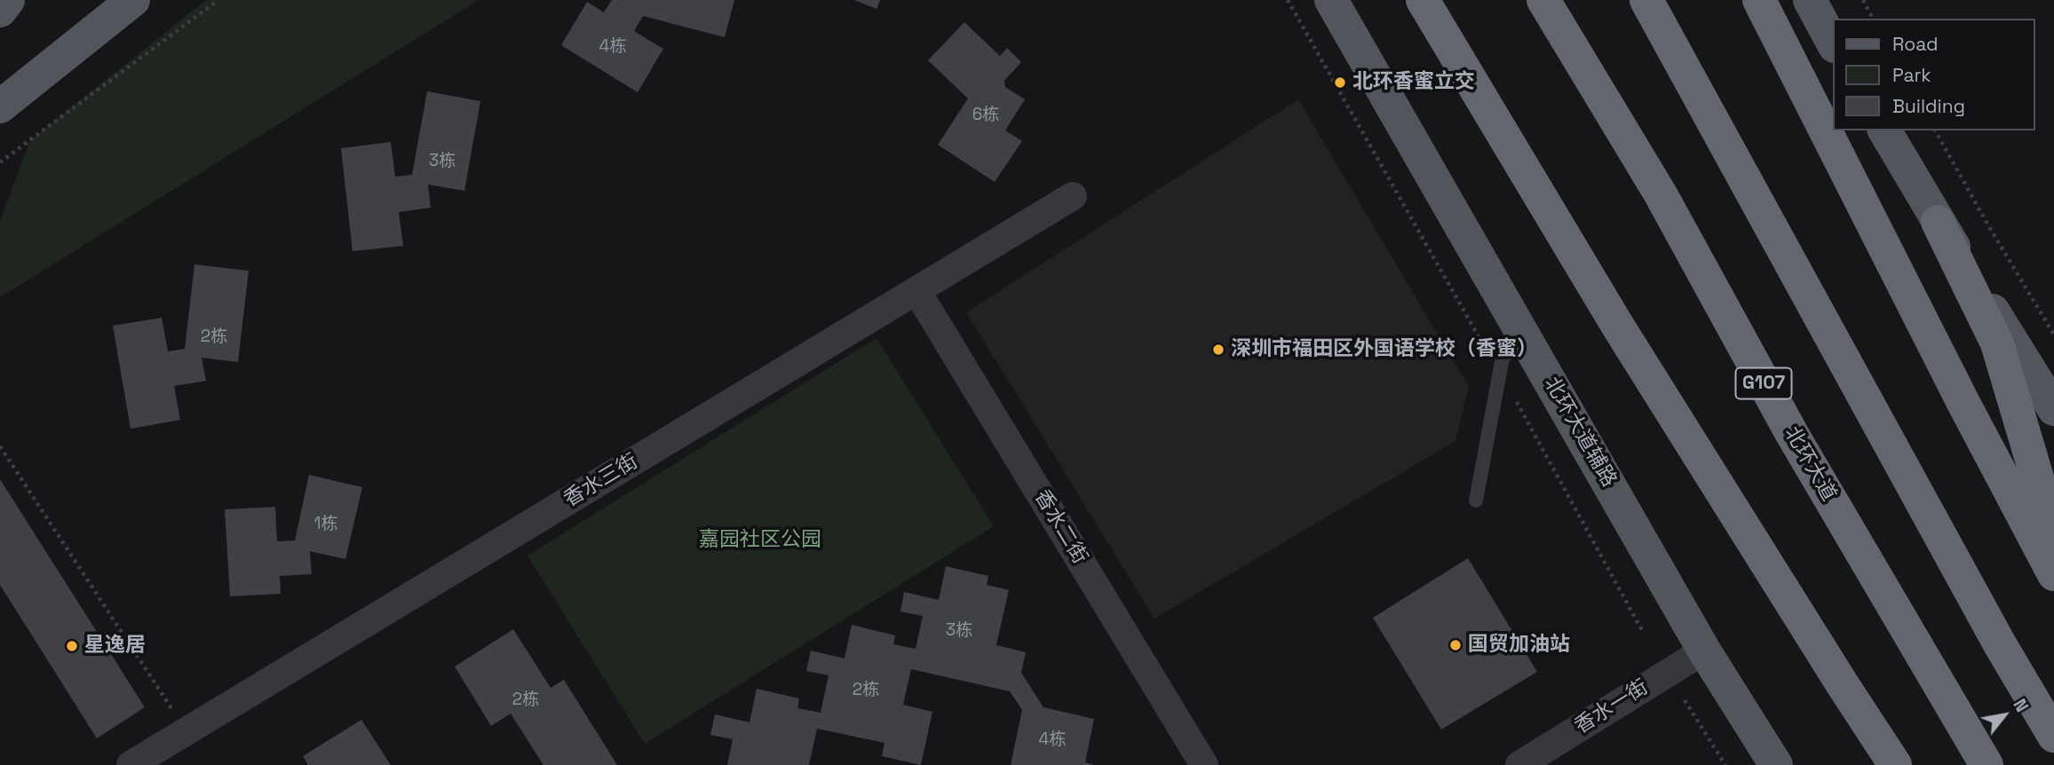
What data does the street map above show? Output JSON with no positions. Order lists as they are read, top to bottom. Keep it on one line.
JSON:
{"streets":{"highway":["G107","北环大道"],"main road":["北环大道辅路"],"street":["香水三街","香水二街","香水一街"]},"crossings":[["北环大道辅路","香水一街"],["香水三街","香水二街"]],"parks":["嘉园社区公园"],"places":["北环香蜜立交","深圳市福田区外国语学校（香蜜）","国贸加油站","星逸居"],"house_numbers":["4栋","6栋","3栋","2栋","1栋","3栋","2栋","2栋","4栋"],"legend":["Road","Park","Building"],"north":"top right"}
